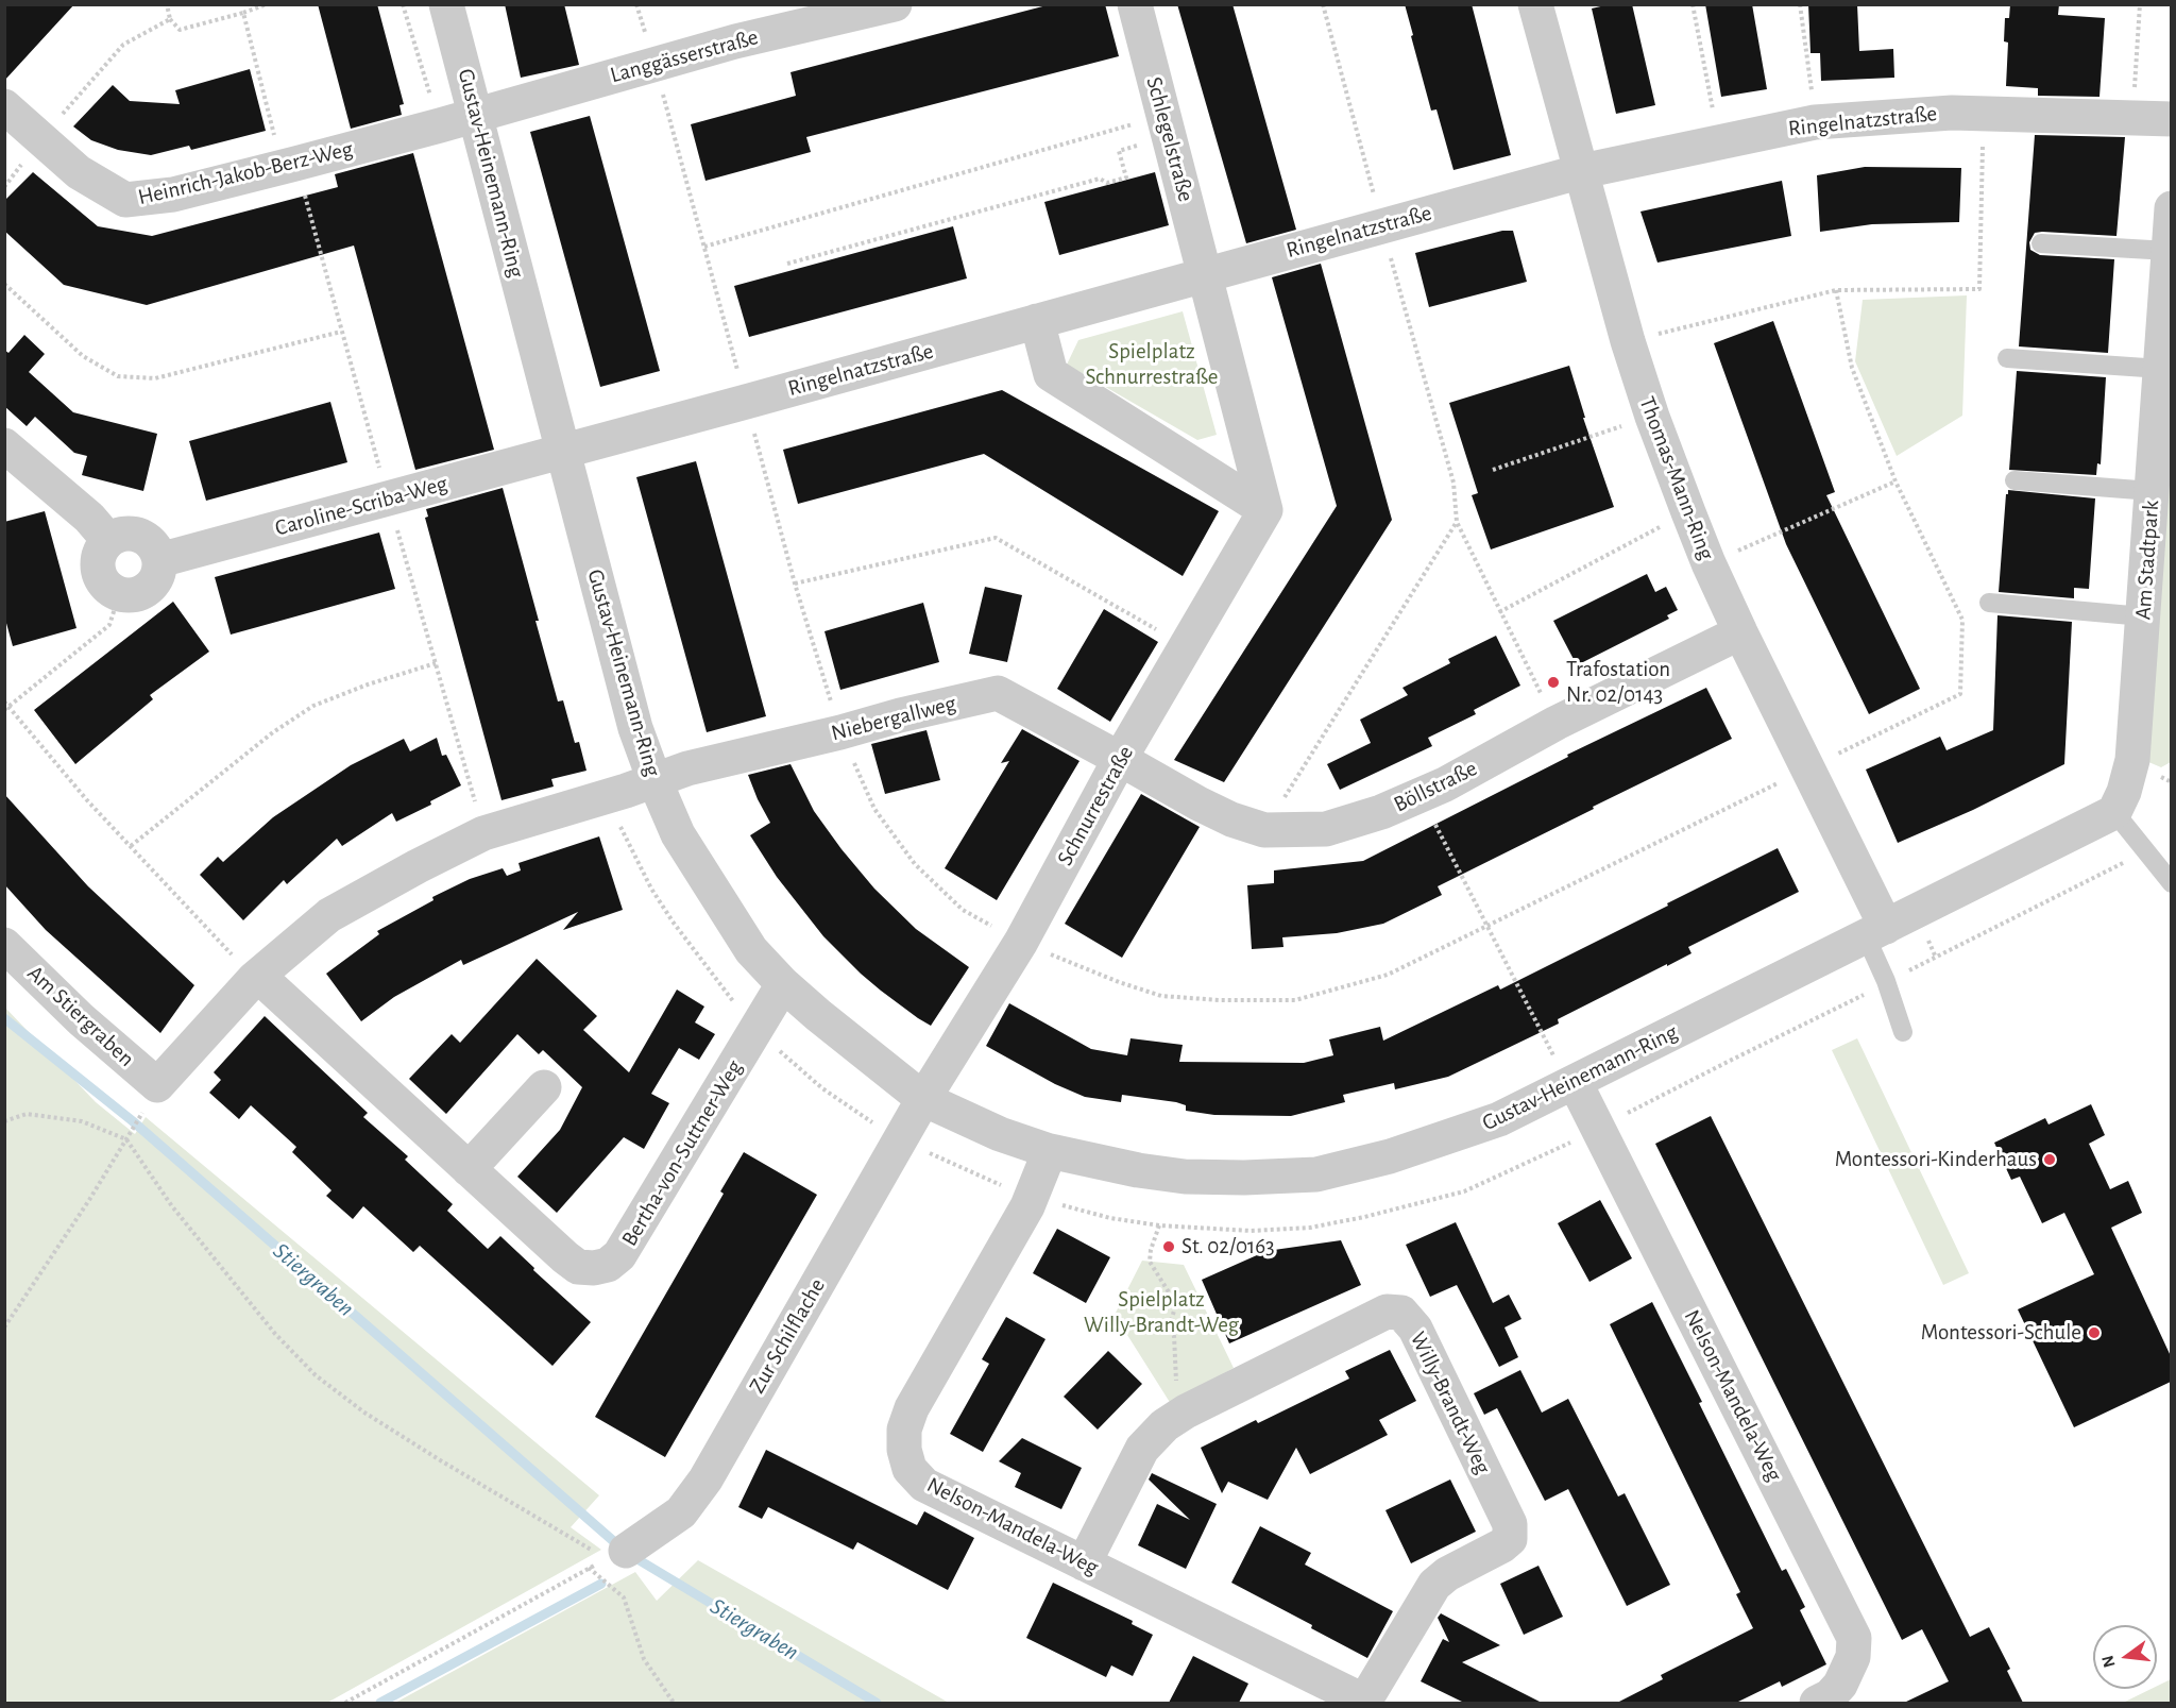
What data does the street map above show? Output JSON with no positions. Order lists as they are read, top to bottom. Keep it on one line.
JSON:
{"streets":{"street":["Langgässerstraße","Ringelnatzstraße","Schlegelstraße","Heinrich-Jakob-Berz-Weg","Gustav-Heinemann-Ring","Thomas-Mann-Ring","Caroline-Scriba-Weg","Am Stadtpark","Niebergallweg","Böllstraße","Schnurrestraße","Am Stiergraben","Bertha-von-Suttner-Weg","Zur Schilflache","Nelson-Mandela-Weg","Willy-Brandt-Weg"]},"crossings":[["Langgässerstraße","Heinrich-Jakob-Berz-Weg"],["Langgässerstraße","Gustav-Heinemann-Ring"],["Ringelnatzstraße","Schlegelstraße"],["Ringelnatzstraße","Gustav-Heinemann-Ring"],["Ringelnatzstraße","Thomas-Mann-Ring"],["Ringelnatzstraße","Caroline-Scriba-Weg"],["Heinrich-Jakob-Berz-Weg","Gustav-Heinemann-Ring"],["Gustav-Heinemann-Ring","Thomas-Mann-Ring"],["Gustav-Heinemann-Ring","Caroline-Scriba-Weg"],["Gustav-Heinemann-Ring","Am Stadtpark"],["Gustav-Heinemann-Ring","Niebergallweg"],["Gustav-Heinemann-Ring","Schnurrestraße"],["Gustav-Heinemann-Ring","Bertha-von-Suttner-Weg"],["Gustav-Heinemann-Ring","Zur Schilflache"],["Gustav-Heinemann-Ring","Nelson-Mandela-Weg"],["Thomas-Mann-Ring","Böllstraße"],["Niebergallweg","Böllstraße"],["Niebergallweg","Schnurrestraße"],["Niebergallweg","Am Stiergraben"],["Niebergallweg","Bertha-von-Suttner-Weg"],["Böllstraße","Schnurrestraße"],["Schnurrestraße","Zur Schilflache"],["Nelson-Mandela-Weg","Willy-Brandt-Weg"]],"water":["Stiergraben"],"parks":["Spielplatz Schnurrestraße","Spielplatz Willy-Brandt-Weg"],"places":["Trafostation Nr. 02/0143","Montessori-Kinderhaus","St. 02/0163","Montessori-Schule"],"north":"left"}
